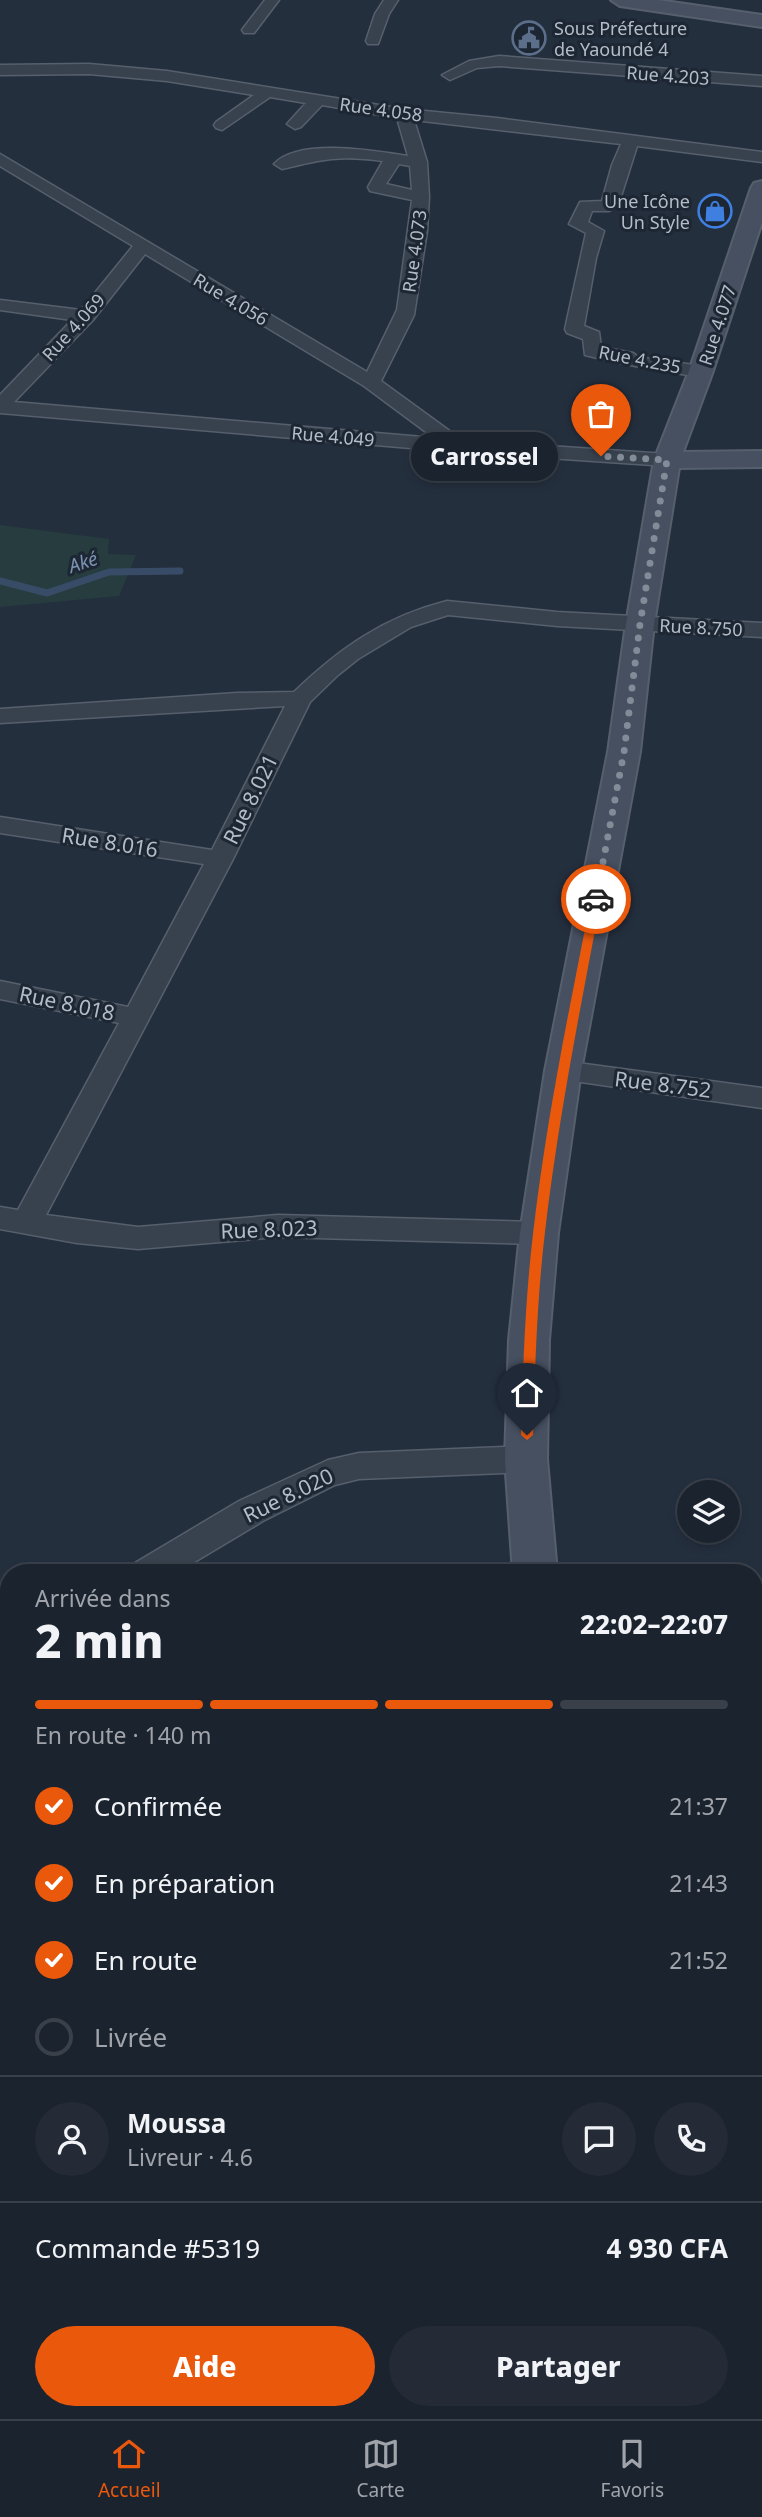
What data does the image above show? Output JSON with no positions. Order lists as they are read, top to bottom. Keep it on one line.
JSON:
{"streets":{"main road":["Rue 4.077"],"street":["Rue 4.203","Rue 4.058","Rue 4.073","Rue 4.056","Rue 4.069","Rue 4.235","Rue 4.049","Rue 8.750","Rue 8.021","Rue 8.016","Rue 8.018","Rue 8.752","Rue 8.023","Rue 8.020"]},"crossings":[["Rue 4.058","Rue 4.073"],["Rue 4.058","Rue 4.235"],["Rue 4.073","Rue 4.056"],["Rue 4.056","Rue 4.069"],["Rue 4.056","Rue 4.049"],["Rue 4.077","Rue 4.235"],["Rue 4.077","Rue 4.049"],["Rue 4.077","Rue 8.750"],["Rue 4.077","Rue 8.021"],["Rue 4.077","Rue 8.752"],["Rue 4.077","Rue 8.023"],["Rue 4.077","Rue 8.020"],["Rue 4.069","Rue 4.049"],["Rue 8.750","Rue 8.021"],["Rue 8.021","Rue 8.016"],["Rue 8.021","Rue 8.018"],["Rue 8.021","Rue 8.023"]],"water":["Aké"],"places":{"public building":["Sous Préfecture de Yaoundé 4"],"shop":["Une Icône Un Style"],"other":["Carrossel"]},"page":{"bubble":"Carrossel","heading":["2 min","Arrivée dans","22:02–22:07"],"panel":["Moussa","Livreur · 4.6","Commande #5319","4 930 CFA"],"bar":"En route · 140 m","list":[["Confirmée","21:37"],["En préparation","21:43"],["En route","21:52"],"Livrée"],"buttons":["Aide","Partager"],"tabs":["Accueil","Carte","Favoris"]}}
